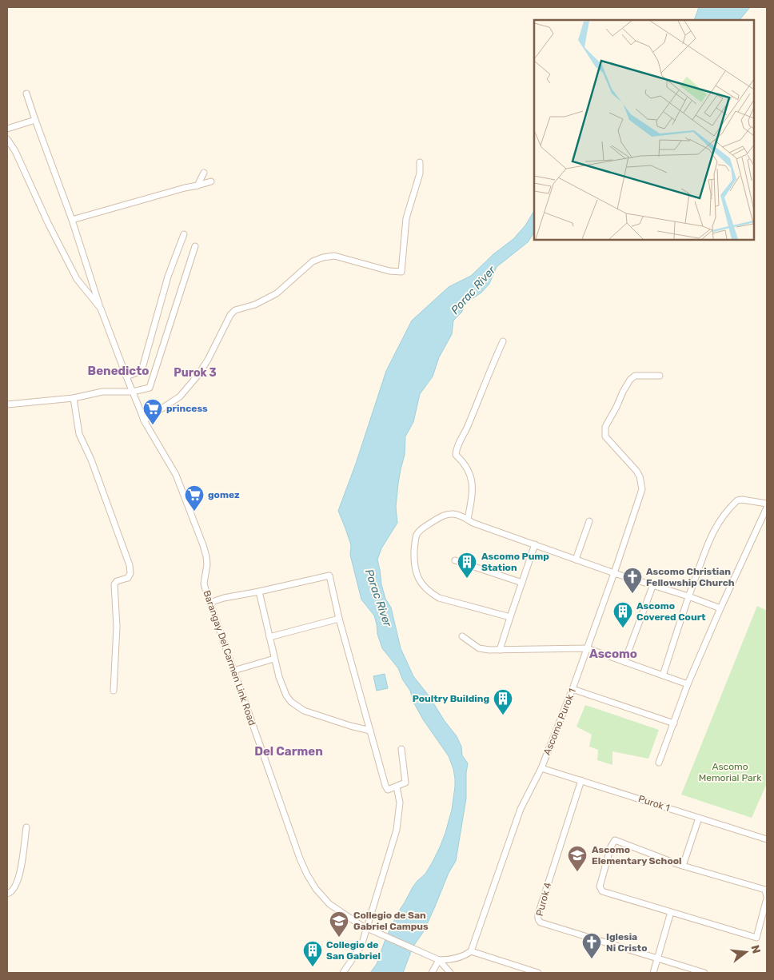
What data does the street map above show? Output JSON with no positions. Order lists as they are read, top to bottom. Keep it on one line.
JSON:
{"streets":{"street":["Barangay Del Carmen Link Road","Ascomo Purok 1","Purok 1","Purok 4"]},"crossings":[["Ascomo Purok 1","Purok 1"],["Purok 1","Purok 4"]],"districts":["Benedicto","Purok 3","Ascomo","Del Carmen"],"water":["Porac River"],"parks":["Ascomo Memorial Park"],"places":{"supermarket":["princess","gomez"],"building":["Ascomo Pump Station","Ascomo Covered Court","Poultry Building","Collegio de San Gabriel"],"church":["Ascomo Christian Fellowship Church","Iglesia Ni Cristo"],"school or university":["Ascomo Elementary School","Collegio de San Gabriel Campus"]},"north":"right"}
